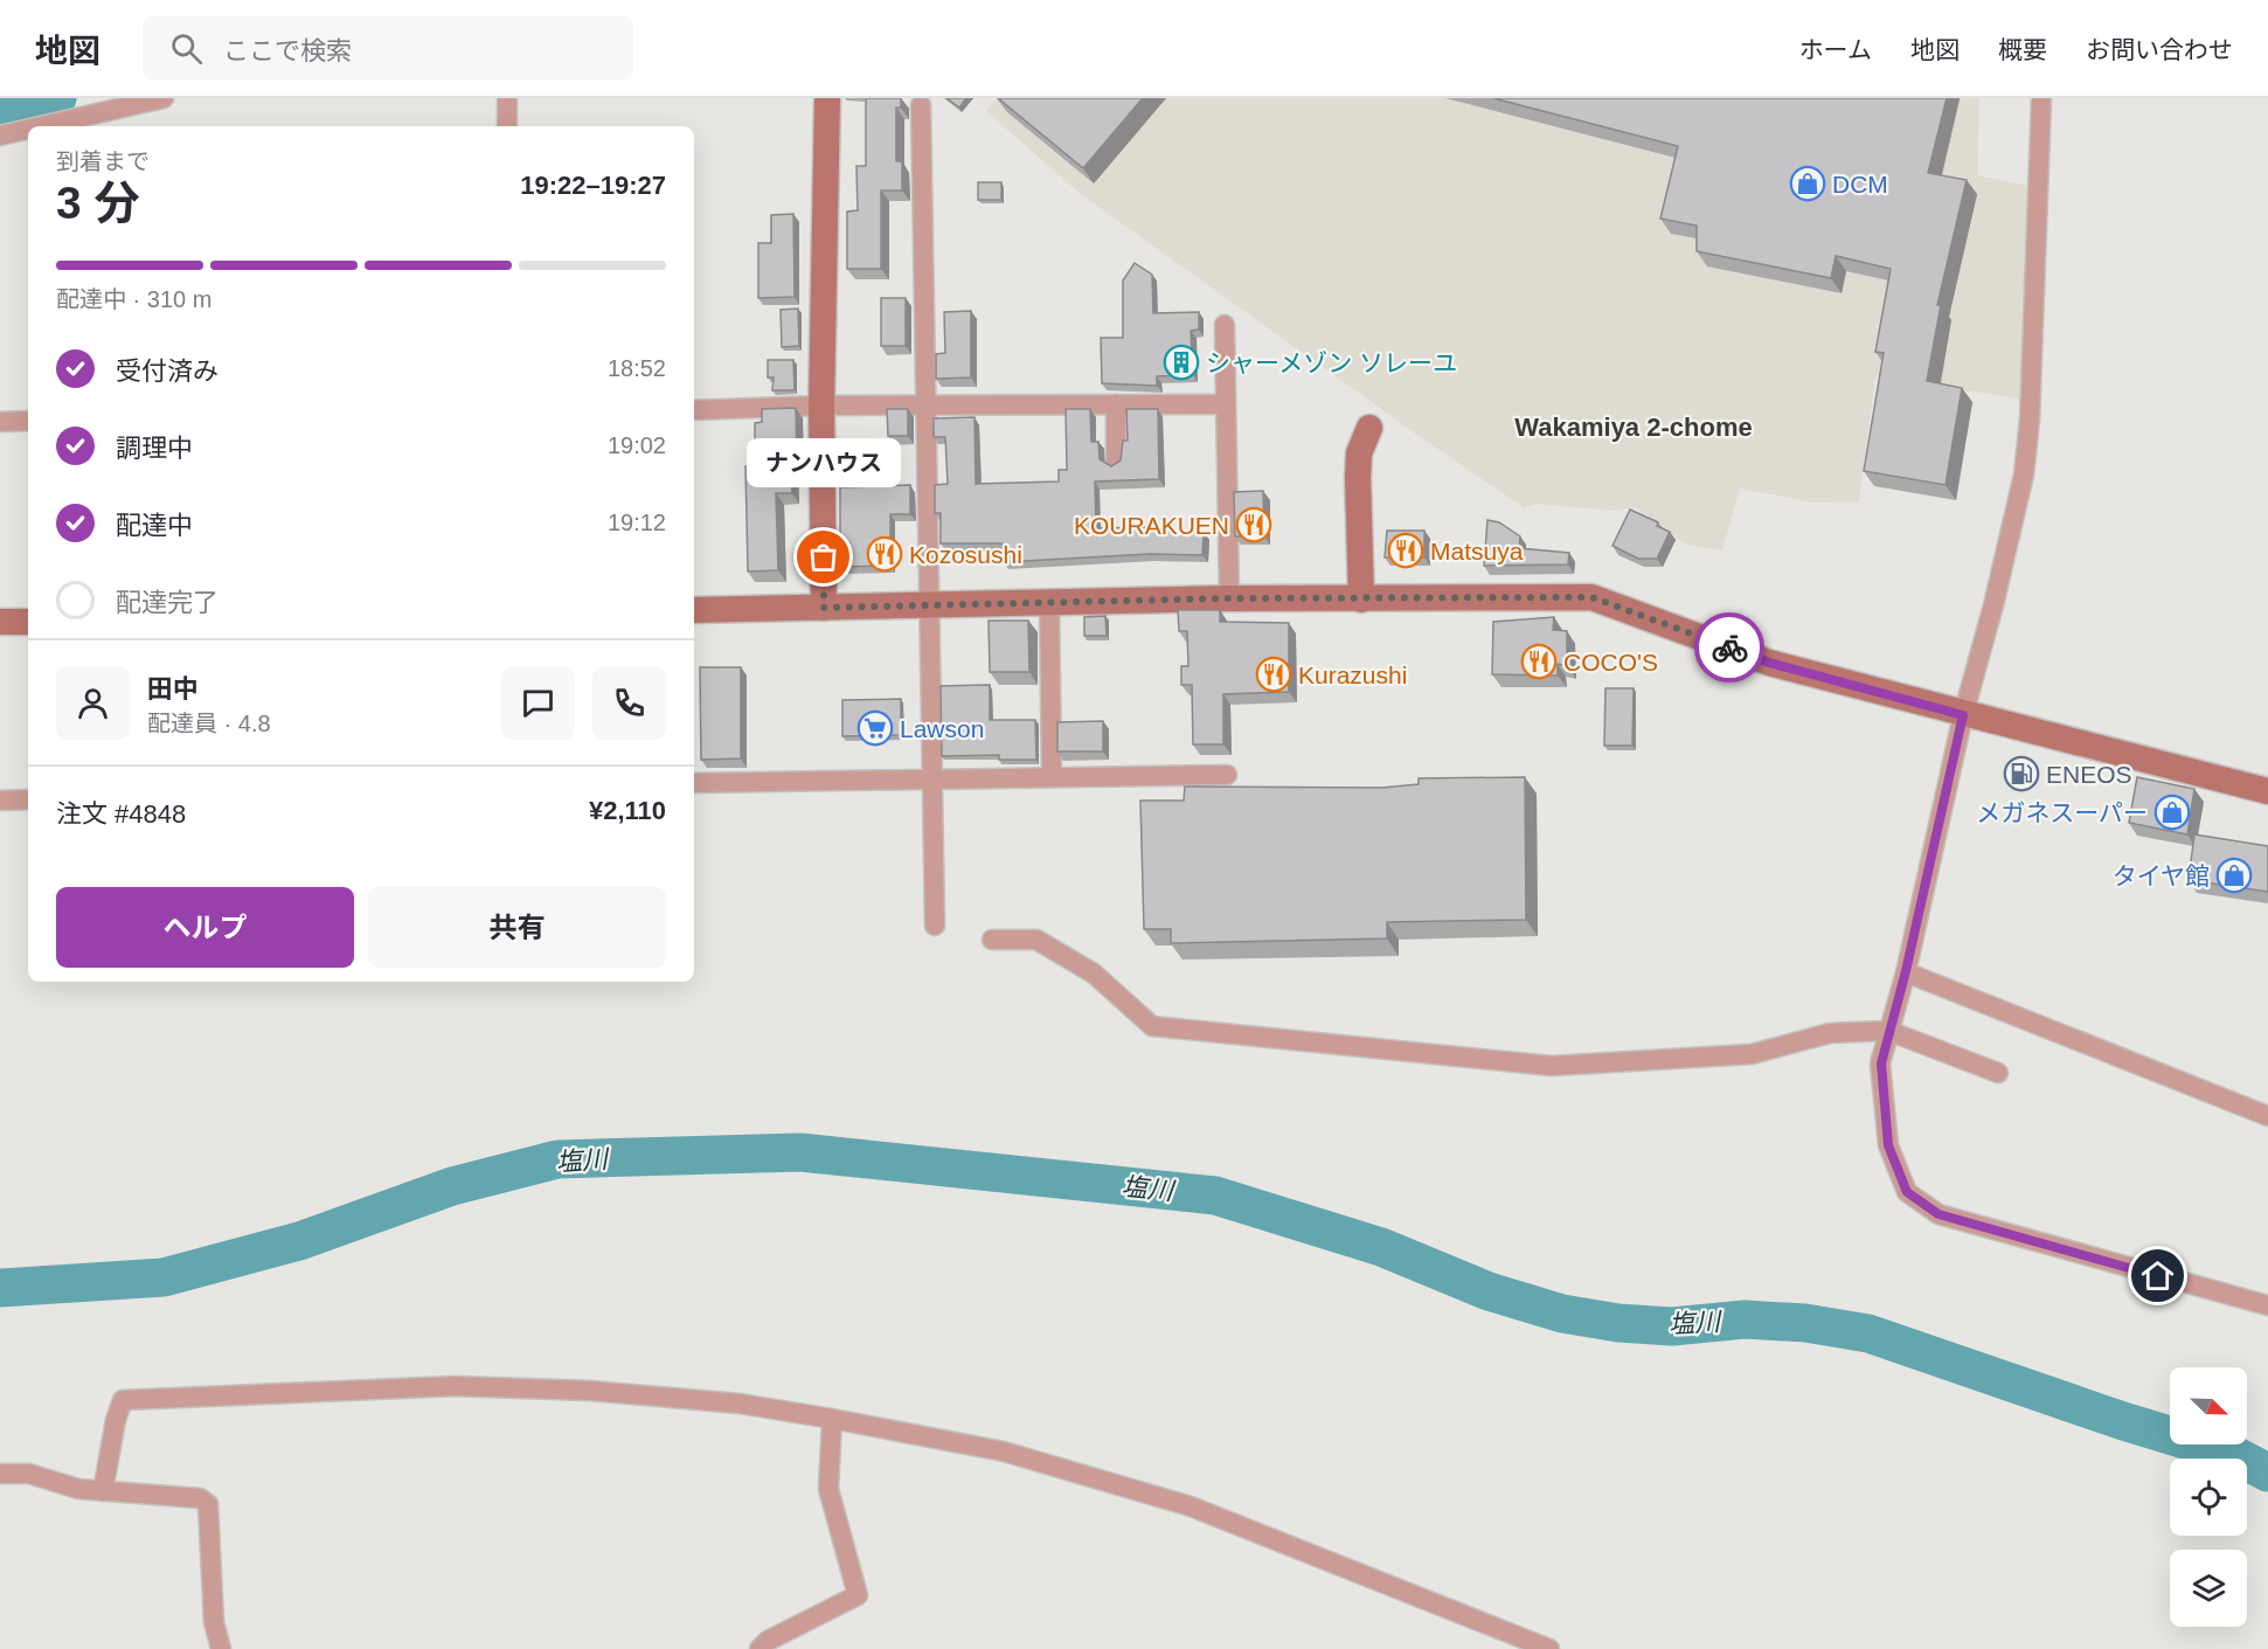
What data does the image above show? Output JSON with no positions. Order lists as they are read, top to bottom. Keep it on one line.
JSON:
{"districts":["Wakamiya 2-chome"],"water":["塩川"],"places":{"shop":["DCM","メガネスーパー","タイヤ館"],"building":["シャーメゾン ソレーユ"],"restaurant":["KOURAKUEN","Matsuya","Kozosushi","COCO'S","Kurazushi"],"other":["ナンハウス"],"supermarket":["Lawson"],"fuel station":["ENEOS"]},"north":"bottom right","page":{"header":"地図","search":"ここで検索","nav":["ホーム","地図","概要","お問い合わせ"],"heading":["3 分","到着まで","19:22–19:27"],"panel":["田中","配達員 · 4.8","注文 #4848","¥2,110"],"bar":"配達中 · 310 m","list":[["受付済み","18:52"],["調理中","19:02"],["配達中","19:12"],"配達完了"],"bubble":"ナンハウス","buttons":["ヘルプ","共有"]}}
